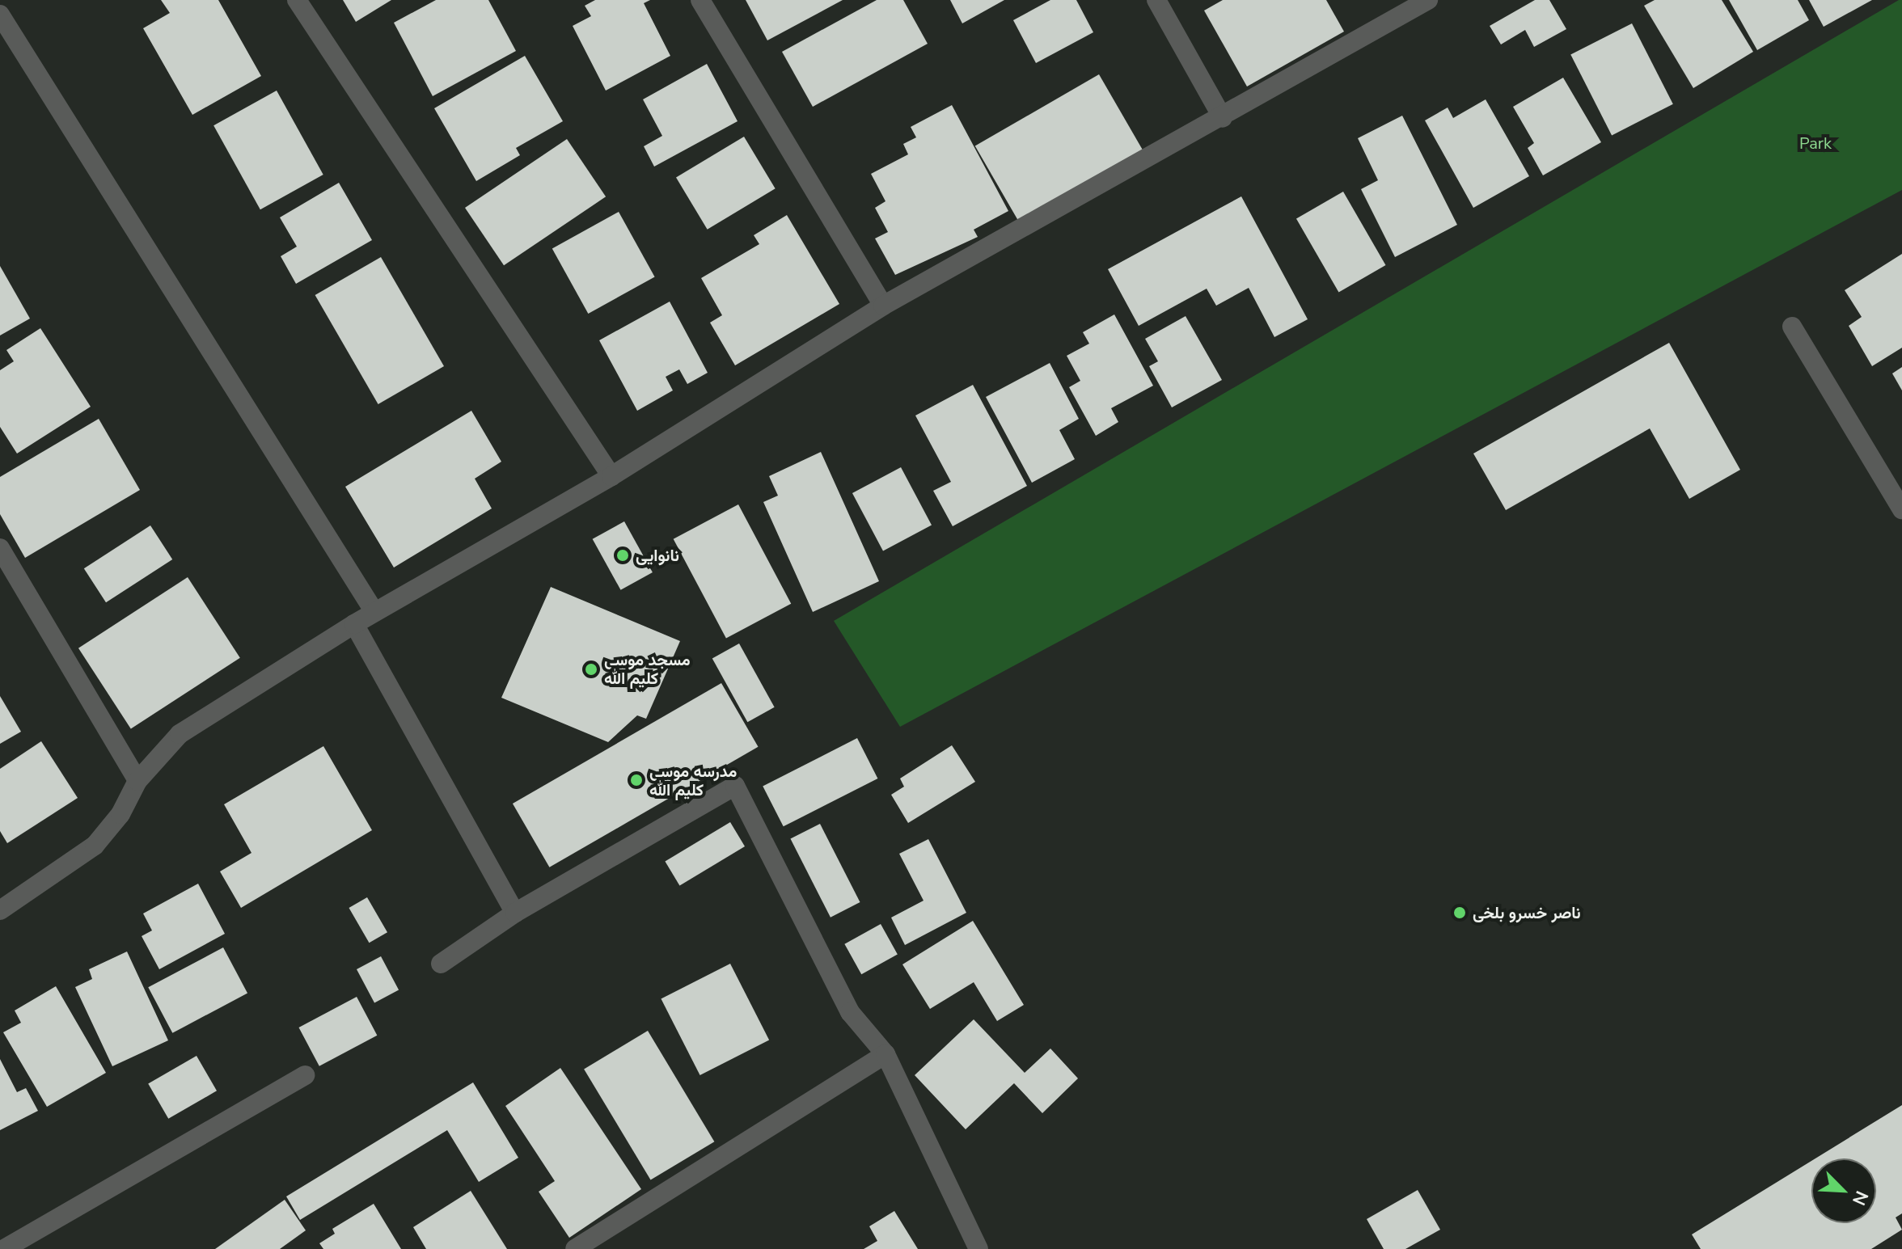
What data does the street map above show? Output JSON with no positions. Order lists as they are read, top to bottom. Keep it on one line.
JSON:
{"parks":["Park"],"places":["نانوایی","مسجد موسی کلیم الله","مدرسه موسی کلیم الله","ناصر خسرو بلخی"],"north":"bottom right"}
